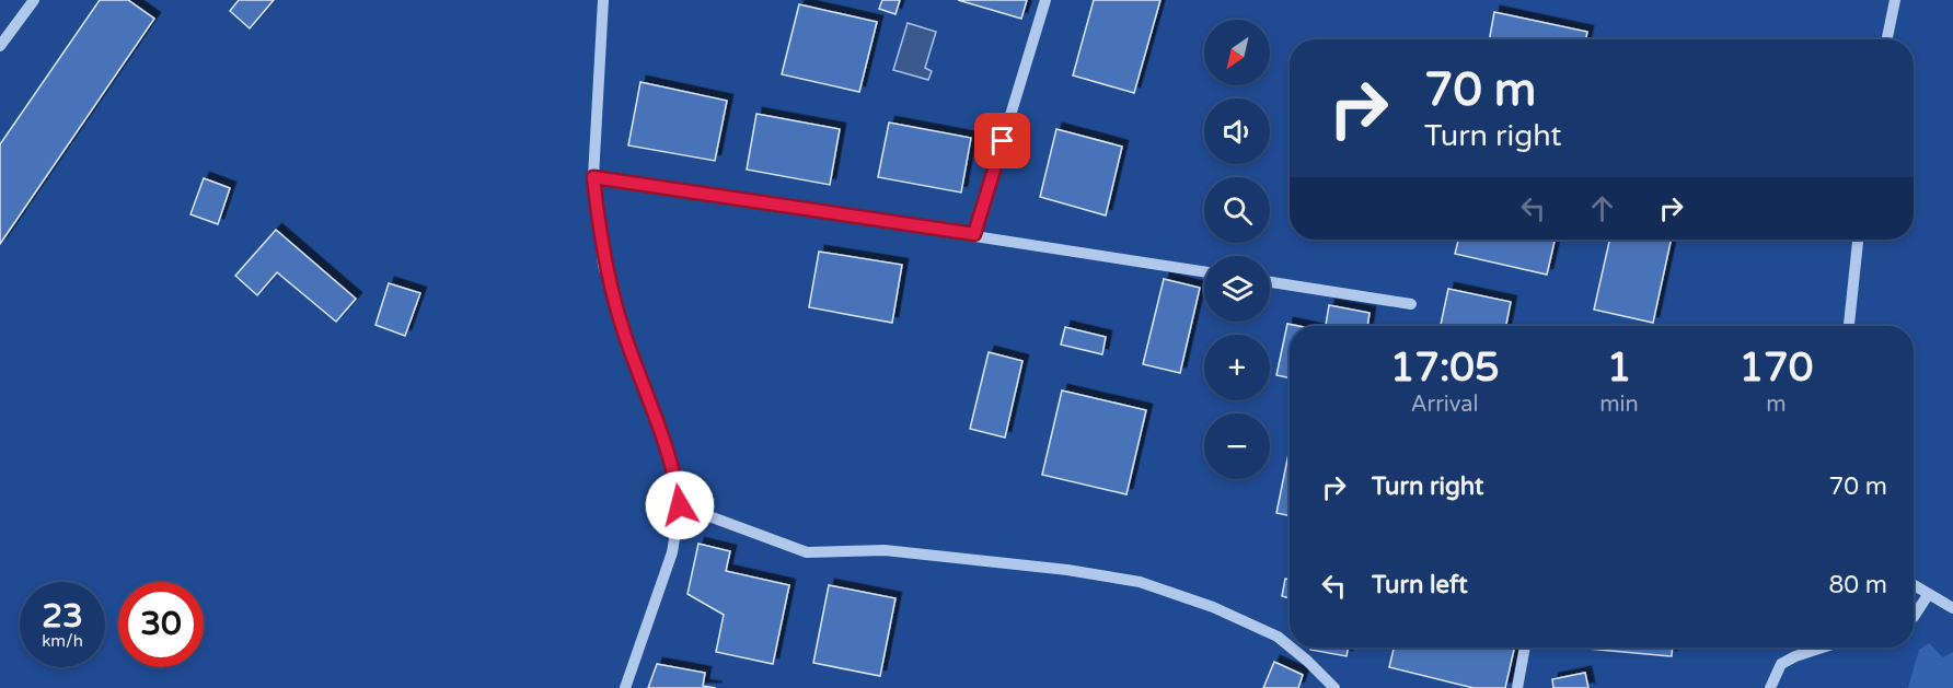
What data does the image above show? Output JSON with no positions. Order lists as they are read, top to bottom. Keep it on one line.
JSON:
{"north":"bottom left","page":{"map_buttons":["+","−"],"turn":["70 m","Turn right"],"eta":["17:05","Arrival","1","min","170","m"],"list":[{"name":"Turn right","value":"70 m"},{"name":"Turn left","value":"80 m"}],"speed":"23 km/h","limit":"30"}}
